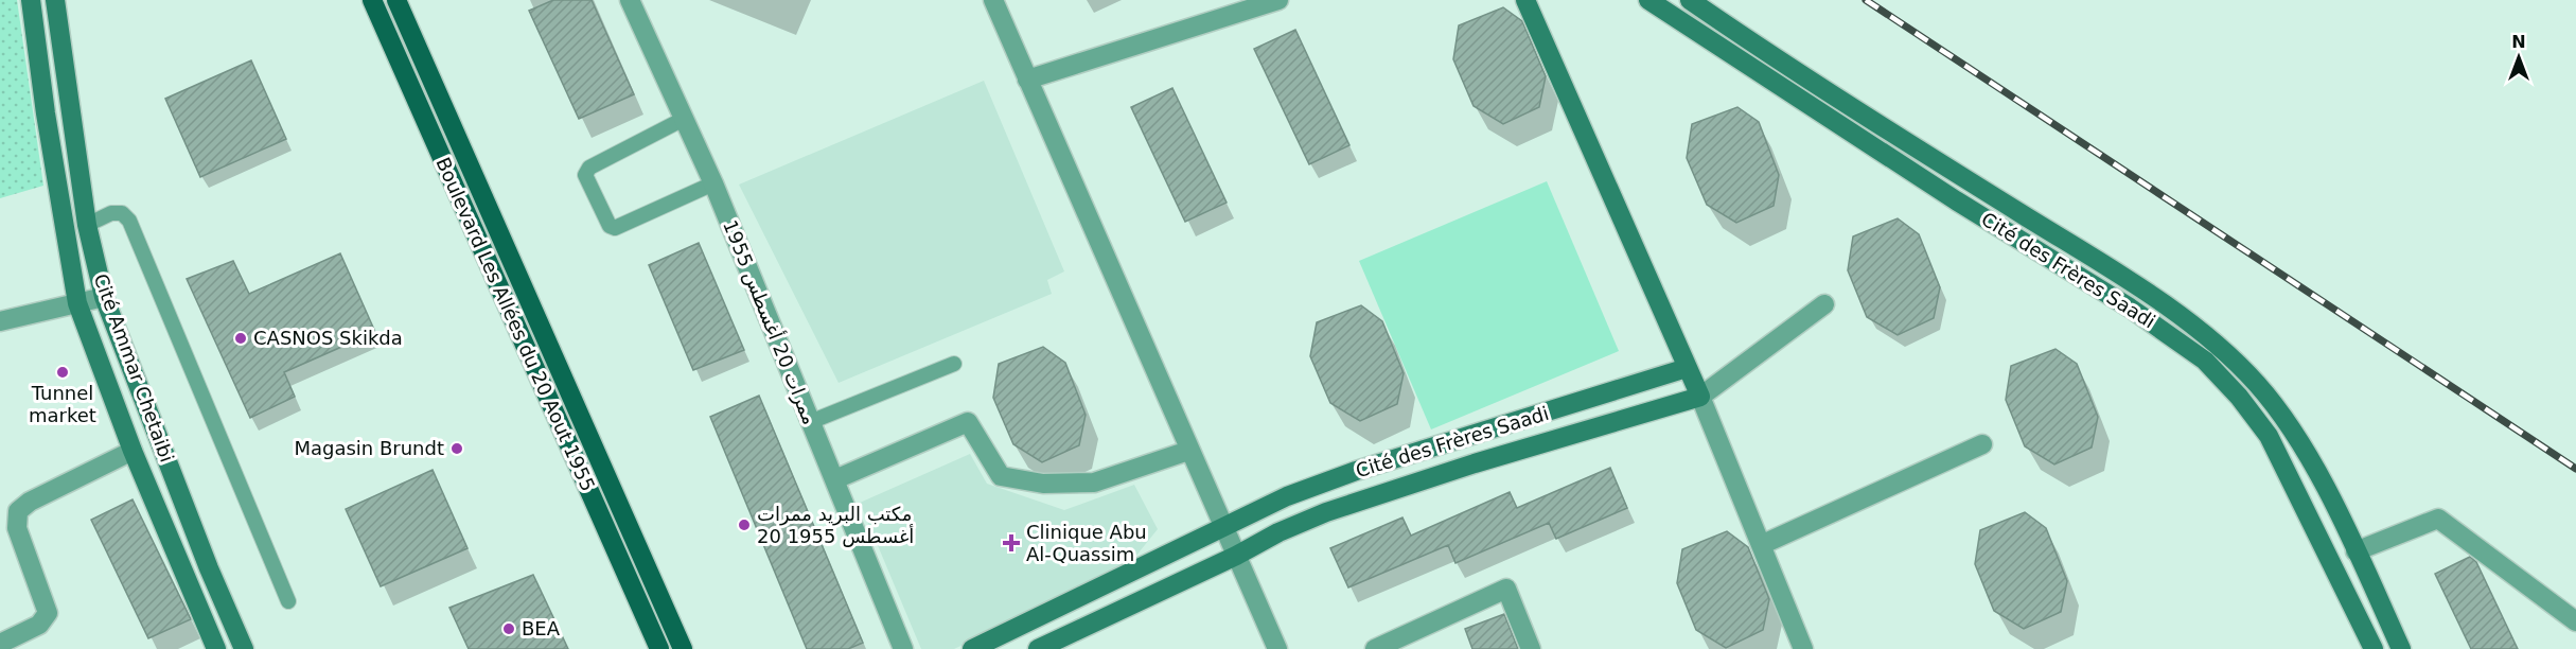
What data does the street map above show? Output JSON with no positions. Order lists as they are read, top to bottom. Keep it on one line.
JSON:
{"streets":{"main road":["Cité des Frères Saadi","Boulevard Les Allées du 20 Aout 1955","Cité Ammar Chetaibi"],"street":["ممرات 20 أغسطس 1955"]},"places":{"other":["CASNOS Skikda","Tunnel market","Magasin Brundt","مكتب البريد ممرات 20 أغسطس 1955","BEA"],"health":["Clinique Abu Al-Quassim"]},"north":"top"}
